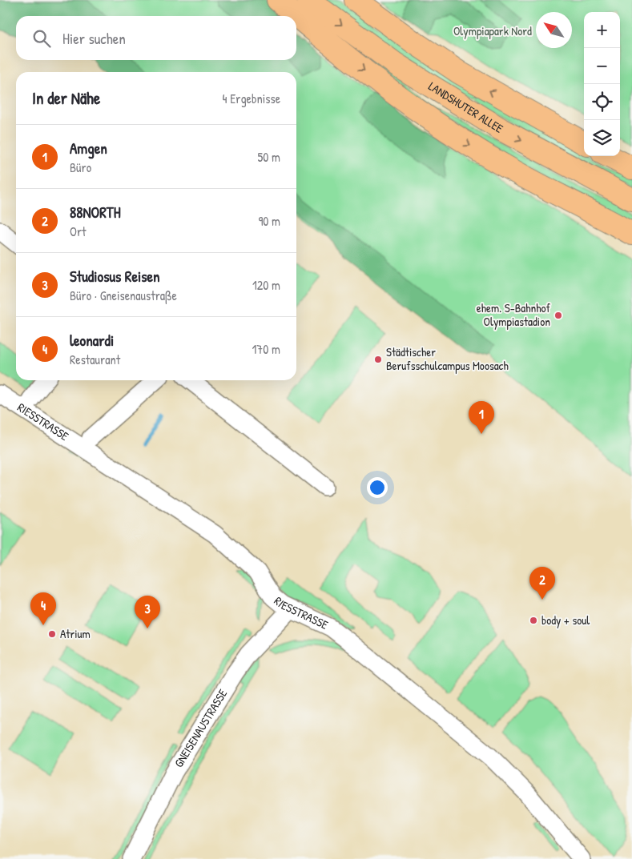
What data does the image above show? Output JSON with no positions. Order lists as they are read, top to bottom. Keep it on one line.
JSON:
{"streets":{"highway":["LANDSHUTER ALLEE"],"street":["RIESSTRASSE","GNEISENAUSTRASSE"]},"crossings":[["RIESSTRASSE","GNEISENAUSTRASSE"]],"parks":["Olympiapark Nord"],"places":["ehem. S-Bahnhof Olympiastadion","Städtischer Berufsschulcampus Moosach","body + soul","Atrium"],"north":"top left","page":{"map_buttons":["+","−"],"search":"Hier suchen","heading":["In der Nähe","4 Ergebnisse"],"list":[{"mark":"1","name":"Amgen","note":"Büro","value":"50 m"},{"mark":"2","name":"88NORTH","note":"Ort","value":"90 m"},{"mark":"3","name":"Studiosus Reisen","note":"Büro · Gneisenaustraße","value":"120 m"},{"mark":"4","name":"leonardi","note":"Restaurant","value":"170 m"}],"pins":["1","2","4","3"]}}
